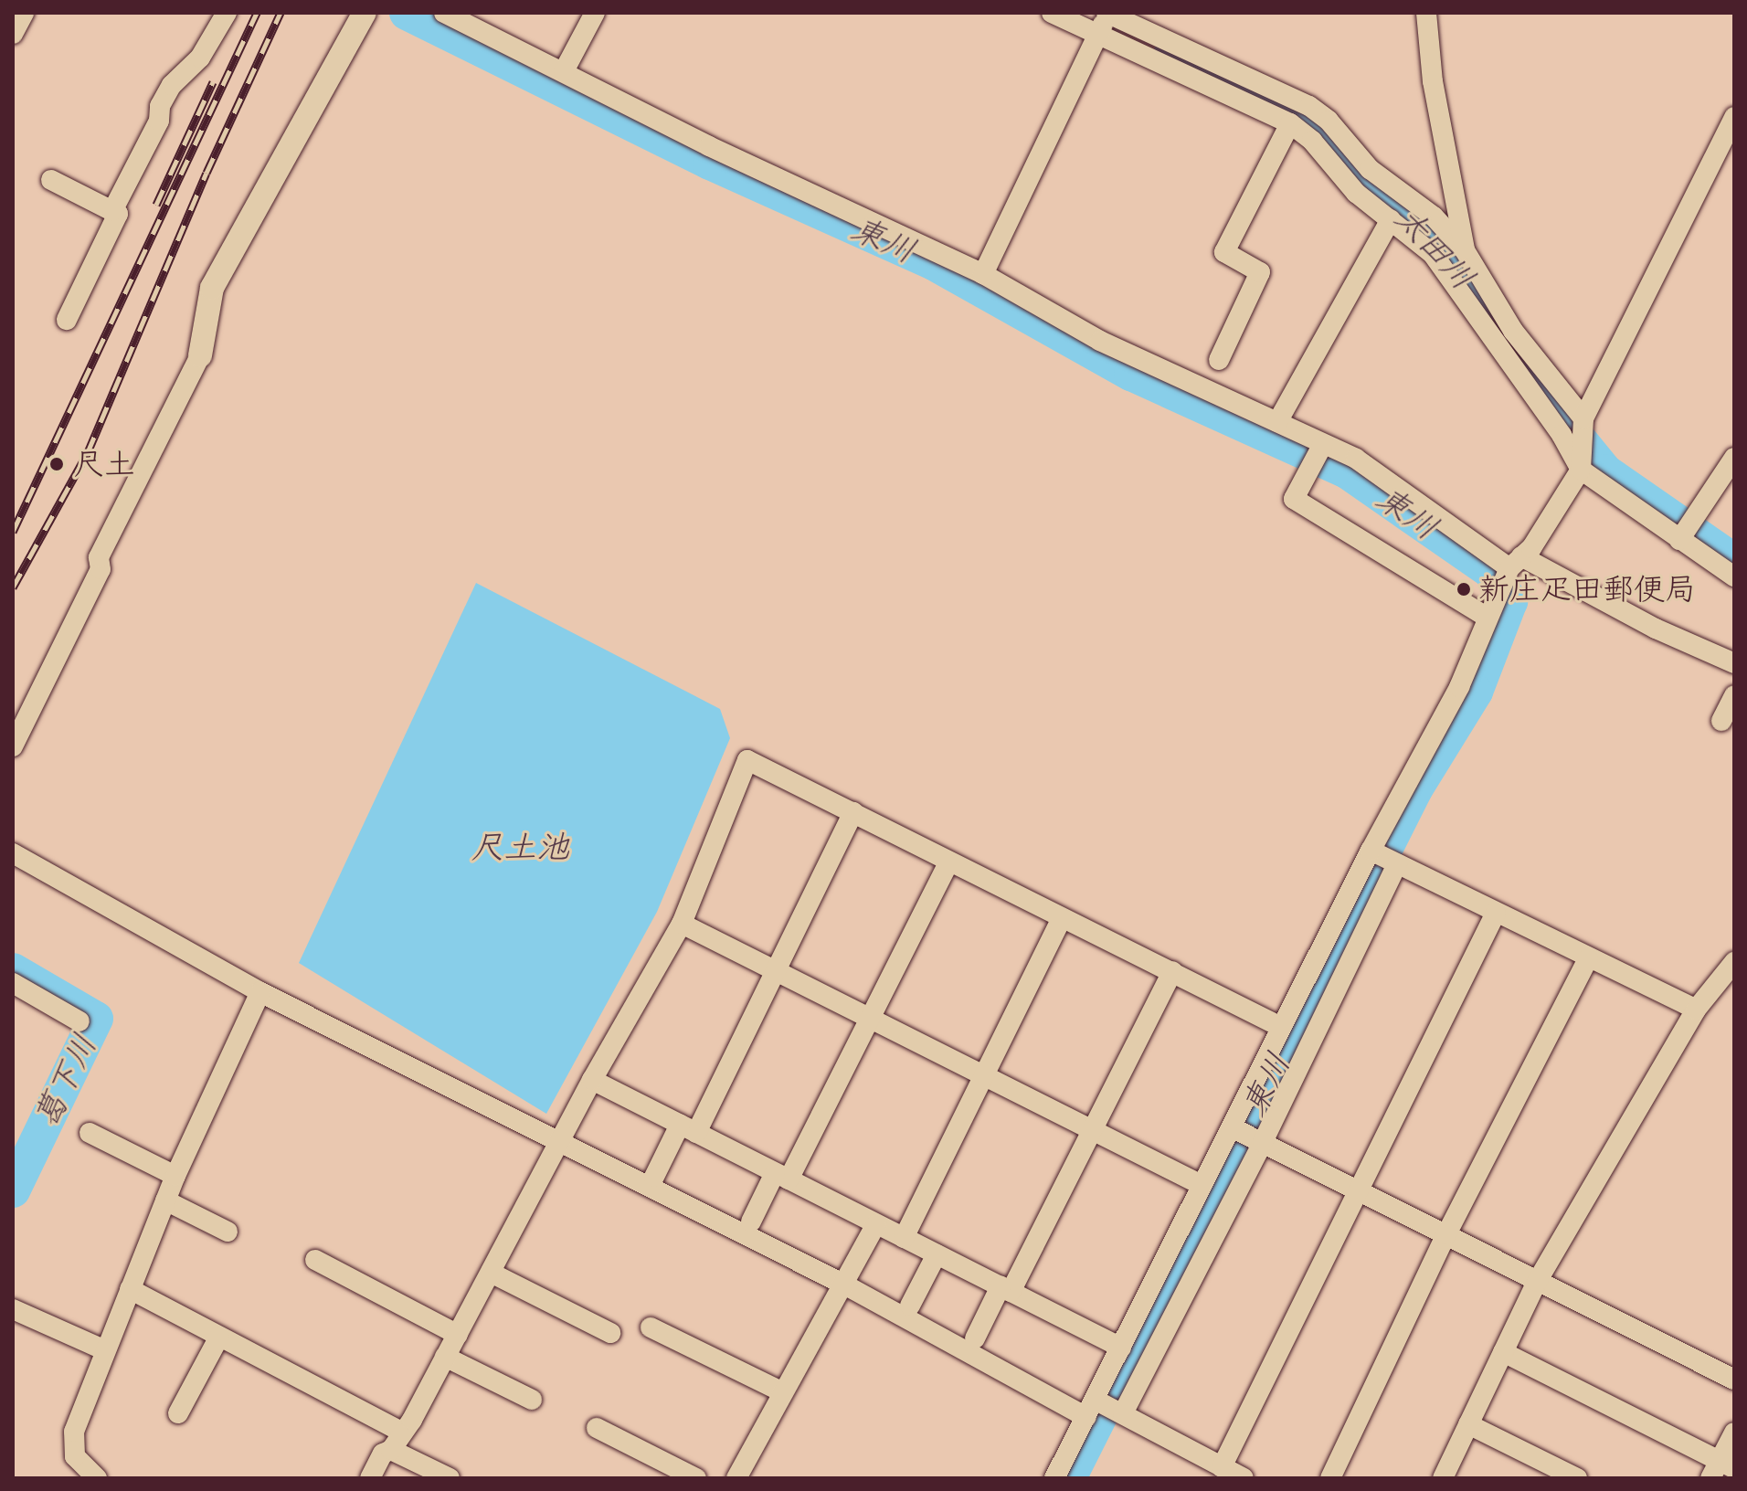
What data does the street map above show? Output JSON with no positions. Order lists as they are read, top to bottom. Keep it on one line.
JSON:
{"water":["東川","太田川","尺土池","葛下川"],"places":["尺土","新庄疋田郵便局"]}
